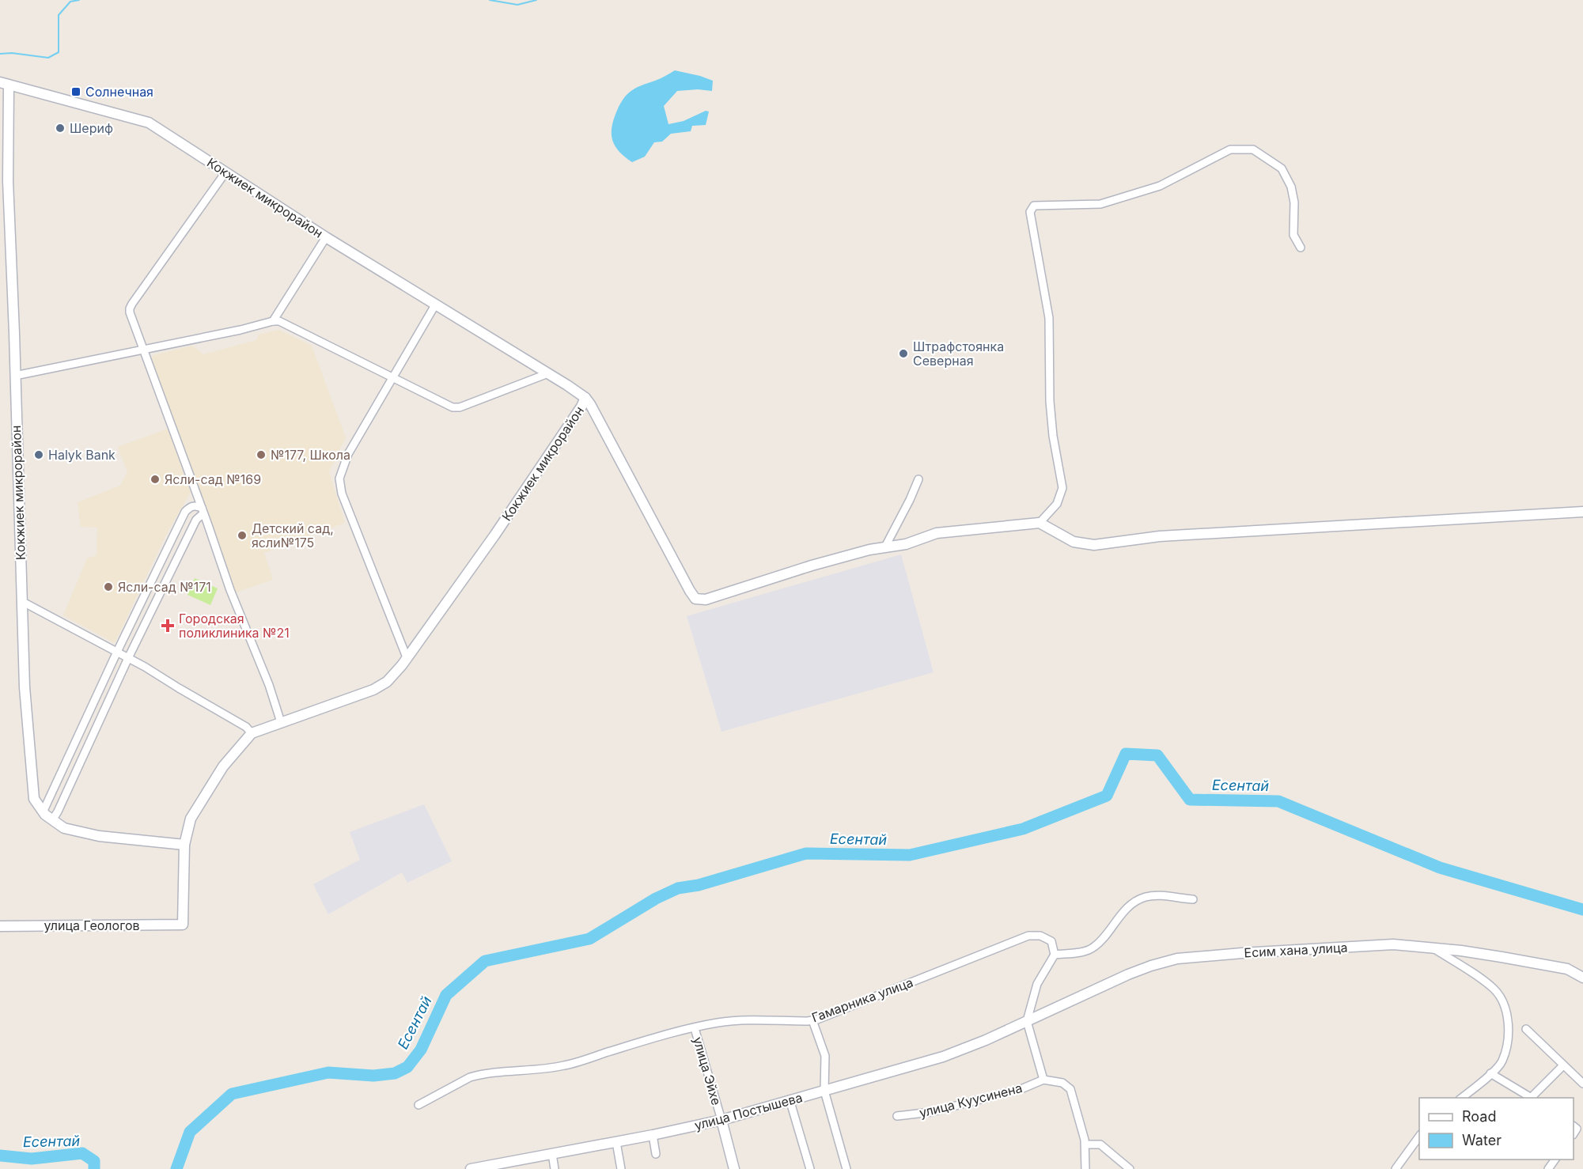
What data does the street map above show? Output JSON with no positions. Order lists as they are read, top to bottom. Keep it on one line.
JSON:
{"streets":{"street":["Кокжиек микрорайон","улица Геологов","Есим хана улица","Гамарника улица","улица Эйхе","улица Куусинена","улица Постышева"]},"crossings":[["Кокжиек микрорайон","улица Геологов"],["Есим хана улица","улица Постышева"],["Гамарника улица","улица Эйхе"],["улица Эйхе","улица Постышева"]],"water":["Есентай"],"places":{"transit":["Солнечная"],"other":["Шериф","Штрафстоянка Северная","Halyk Bank","№177, Школа","Ясли-сад №169","Детский сад, ясли№175","Ясли-сад №171"],"health":["Городская поликлиника №21"]},"legend":["Road","Water"]}
